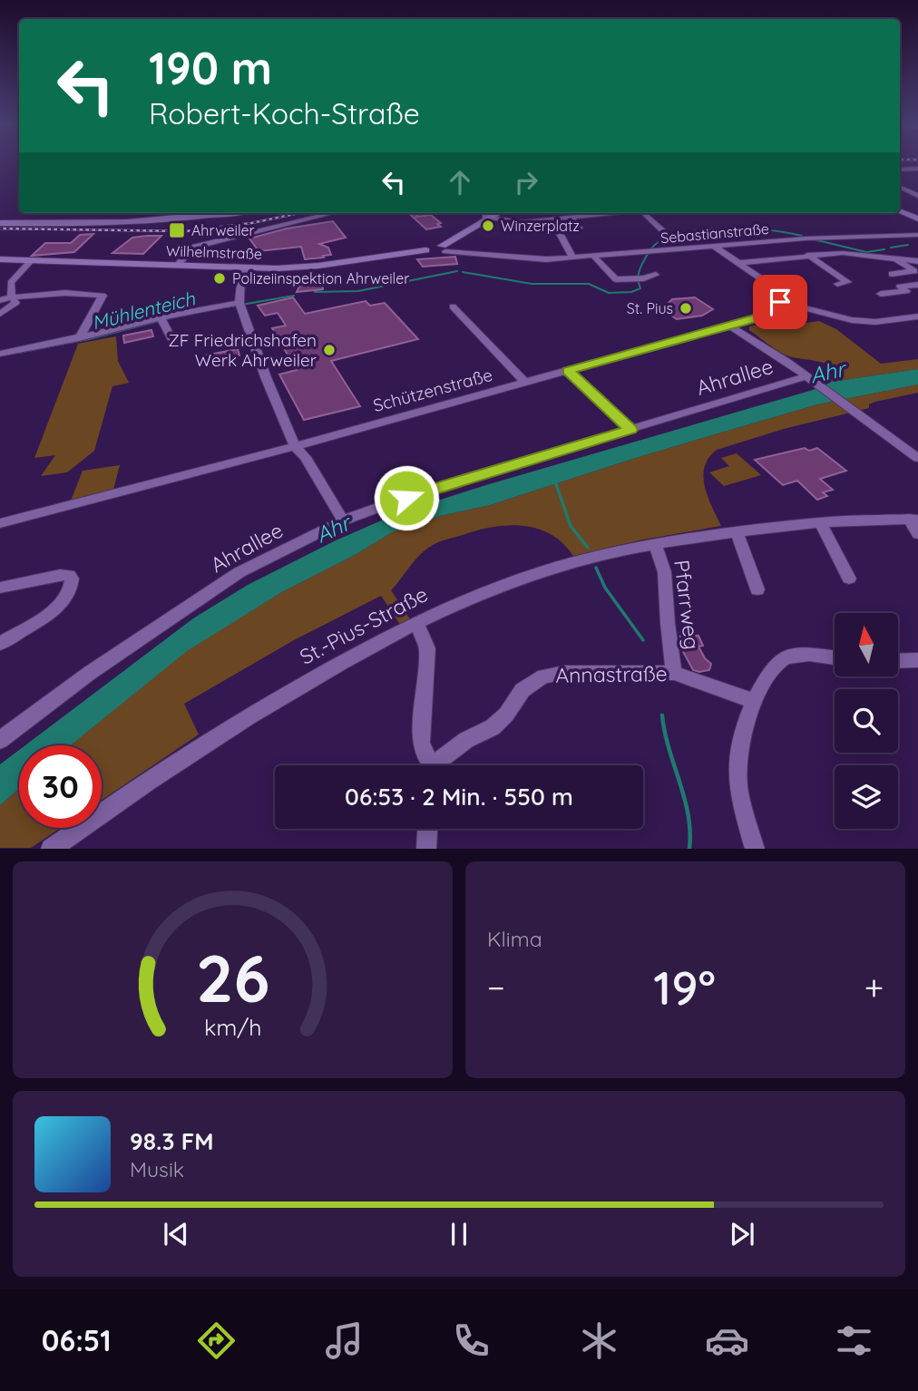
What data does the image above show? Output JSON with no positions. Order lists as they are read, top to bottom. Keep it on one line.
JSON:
{"streets":{"main road":["Wilhelmstraße"],"street":["Sebastianstraße","Ahrallee","Schützenstraße","Pfarrweg","St.-Pius-Straße","Annastraße"]},"crossings":[["Sebastianstraße","Wilhelmstraße"],["Pfarrweg","St.-Pius-Straße"],["Pfarrweg","Annastraße"]],"water":["Mühlenteich","Ahr"],"places":{"other":["Winzerplatz","Polizeiinspektion Ahrweiler","St. Pius","ZF Friedrichshafen Werk Ahrweiler"],"transit":["Ahrweiler"]},"north":"top","page":{"turn":["190 m","Robert-Koch-Straße"],"limit":"30","trip":"06:53 · 2 Min. · 550 m","tile":"Klima","heat":["−","19°","+"],"song":["98.3 FM","Musik"],"tabs":"06:51","gauge":["26","km/h"]}}
